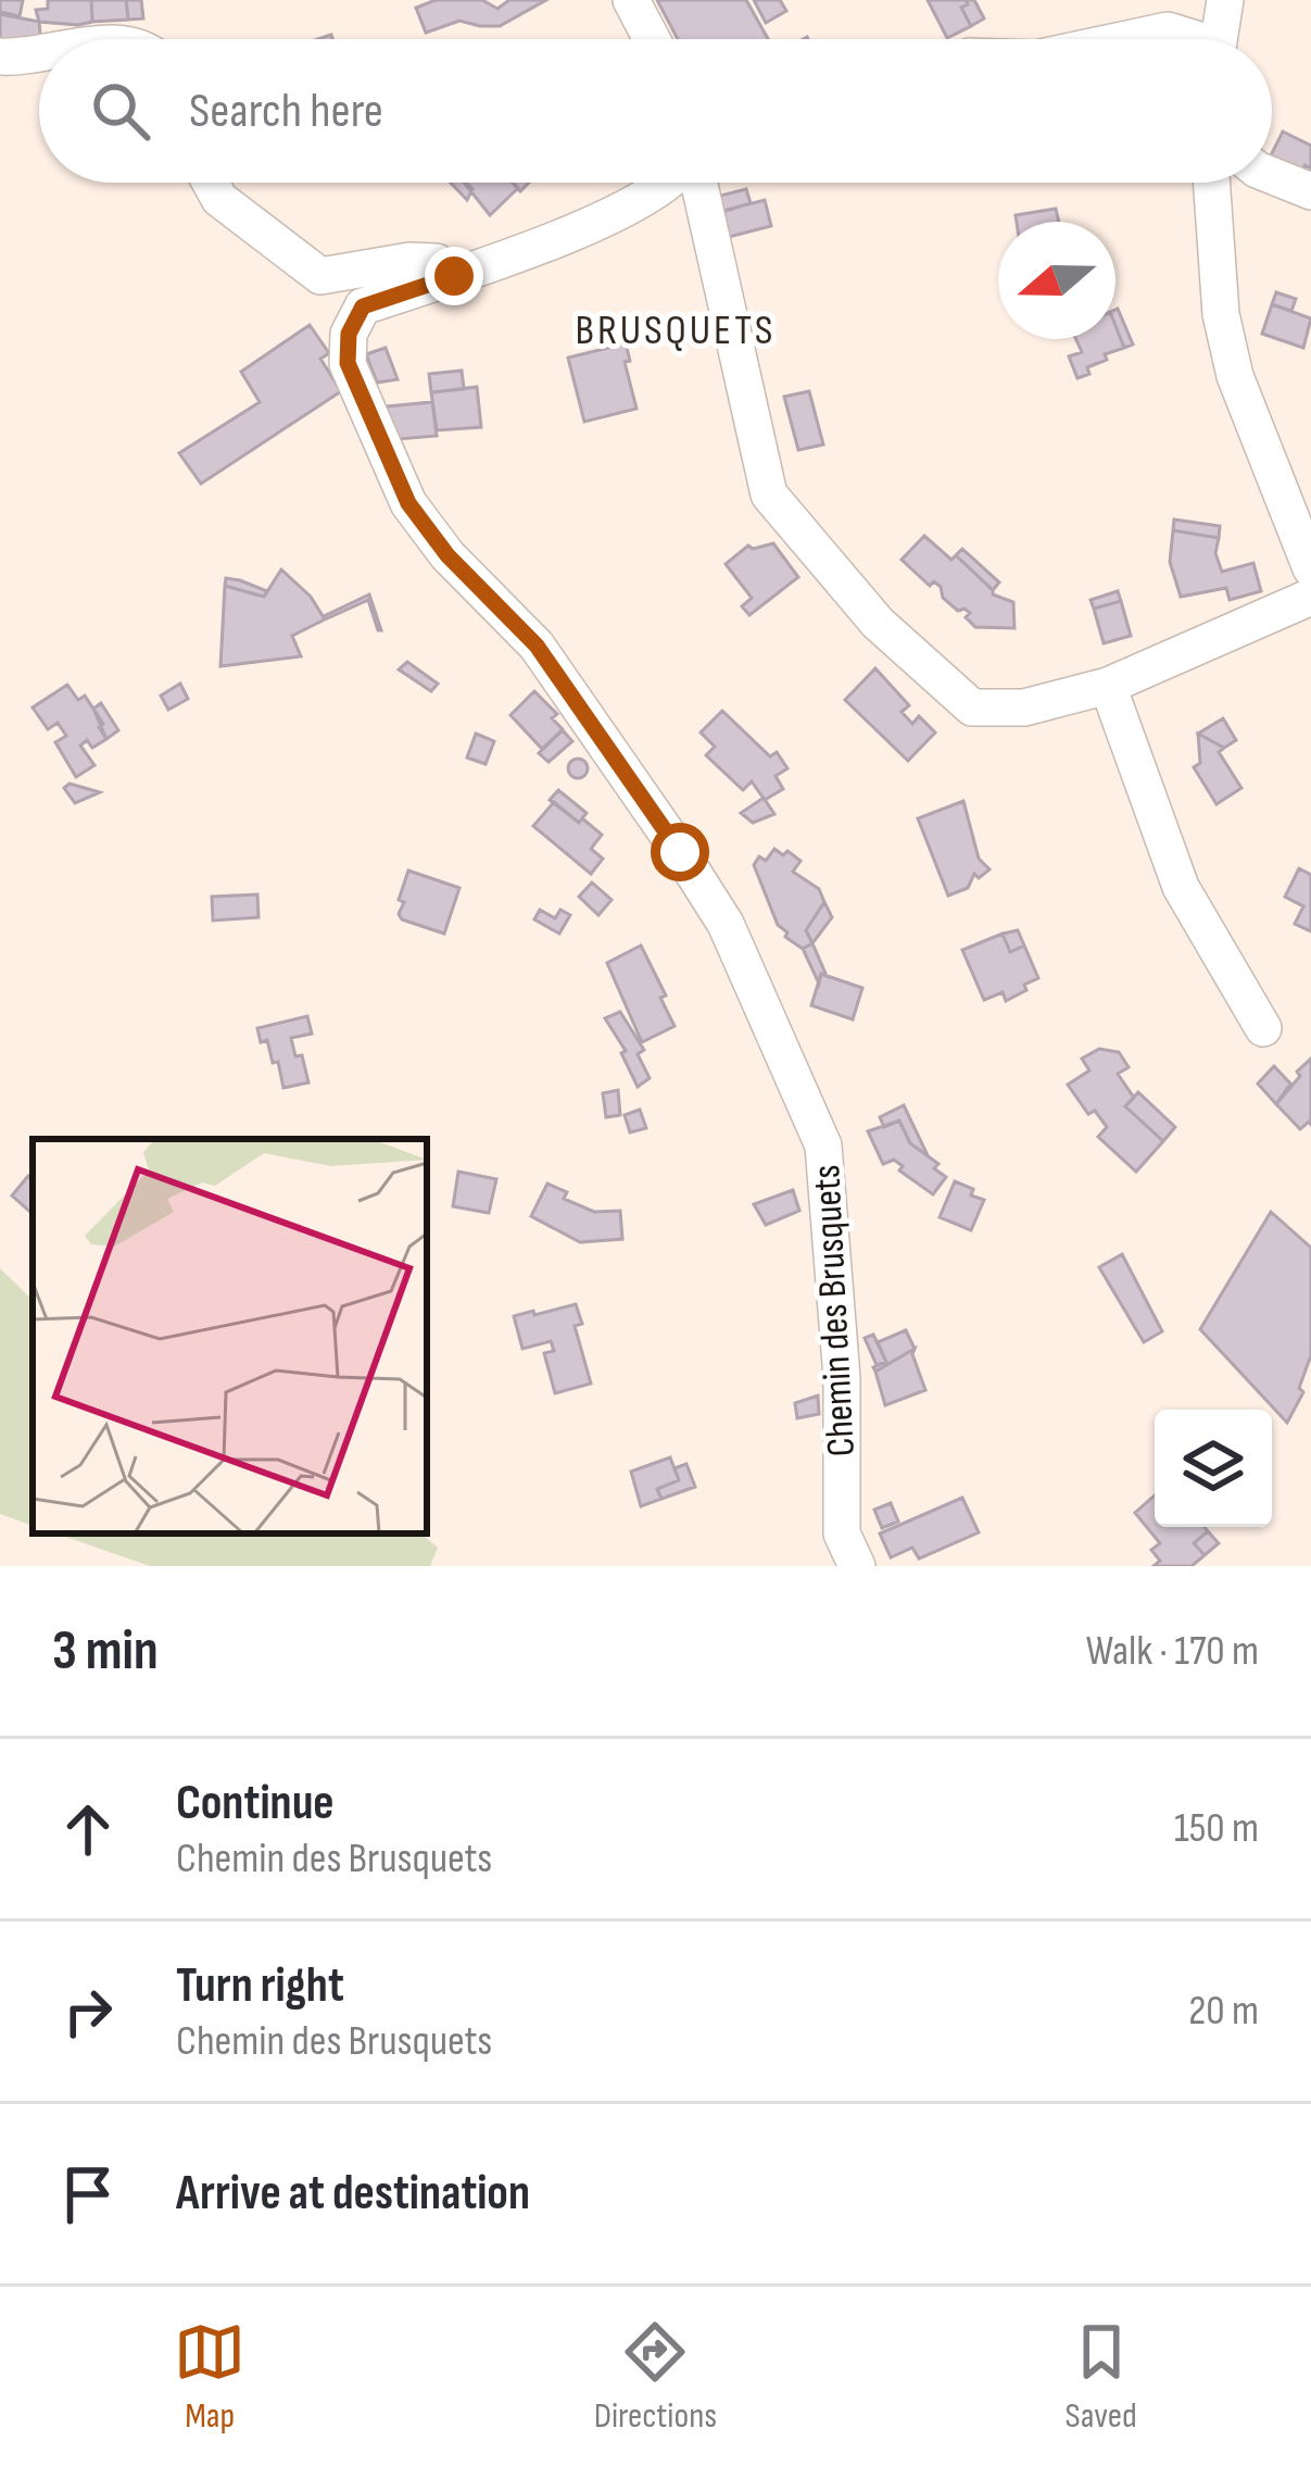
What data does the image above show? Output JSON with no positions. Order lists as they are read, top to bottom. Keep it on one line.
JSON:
{"streets":{"street":["Chemin des Brusquets"]},"districts":["BRUSQUETS"],"north":"left","page":{"search":"Search here","heading":["3 min","Walk · 170 m"],"list":[["Continue","Chemin des Brusquets","150 m"],["Turn right","Chemin des Brusquets","20 m"],"Arrive at destination"],"nav":["Map","Directions","Saved"]}}
